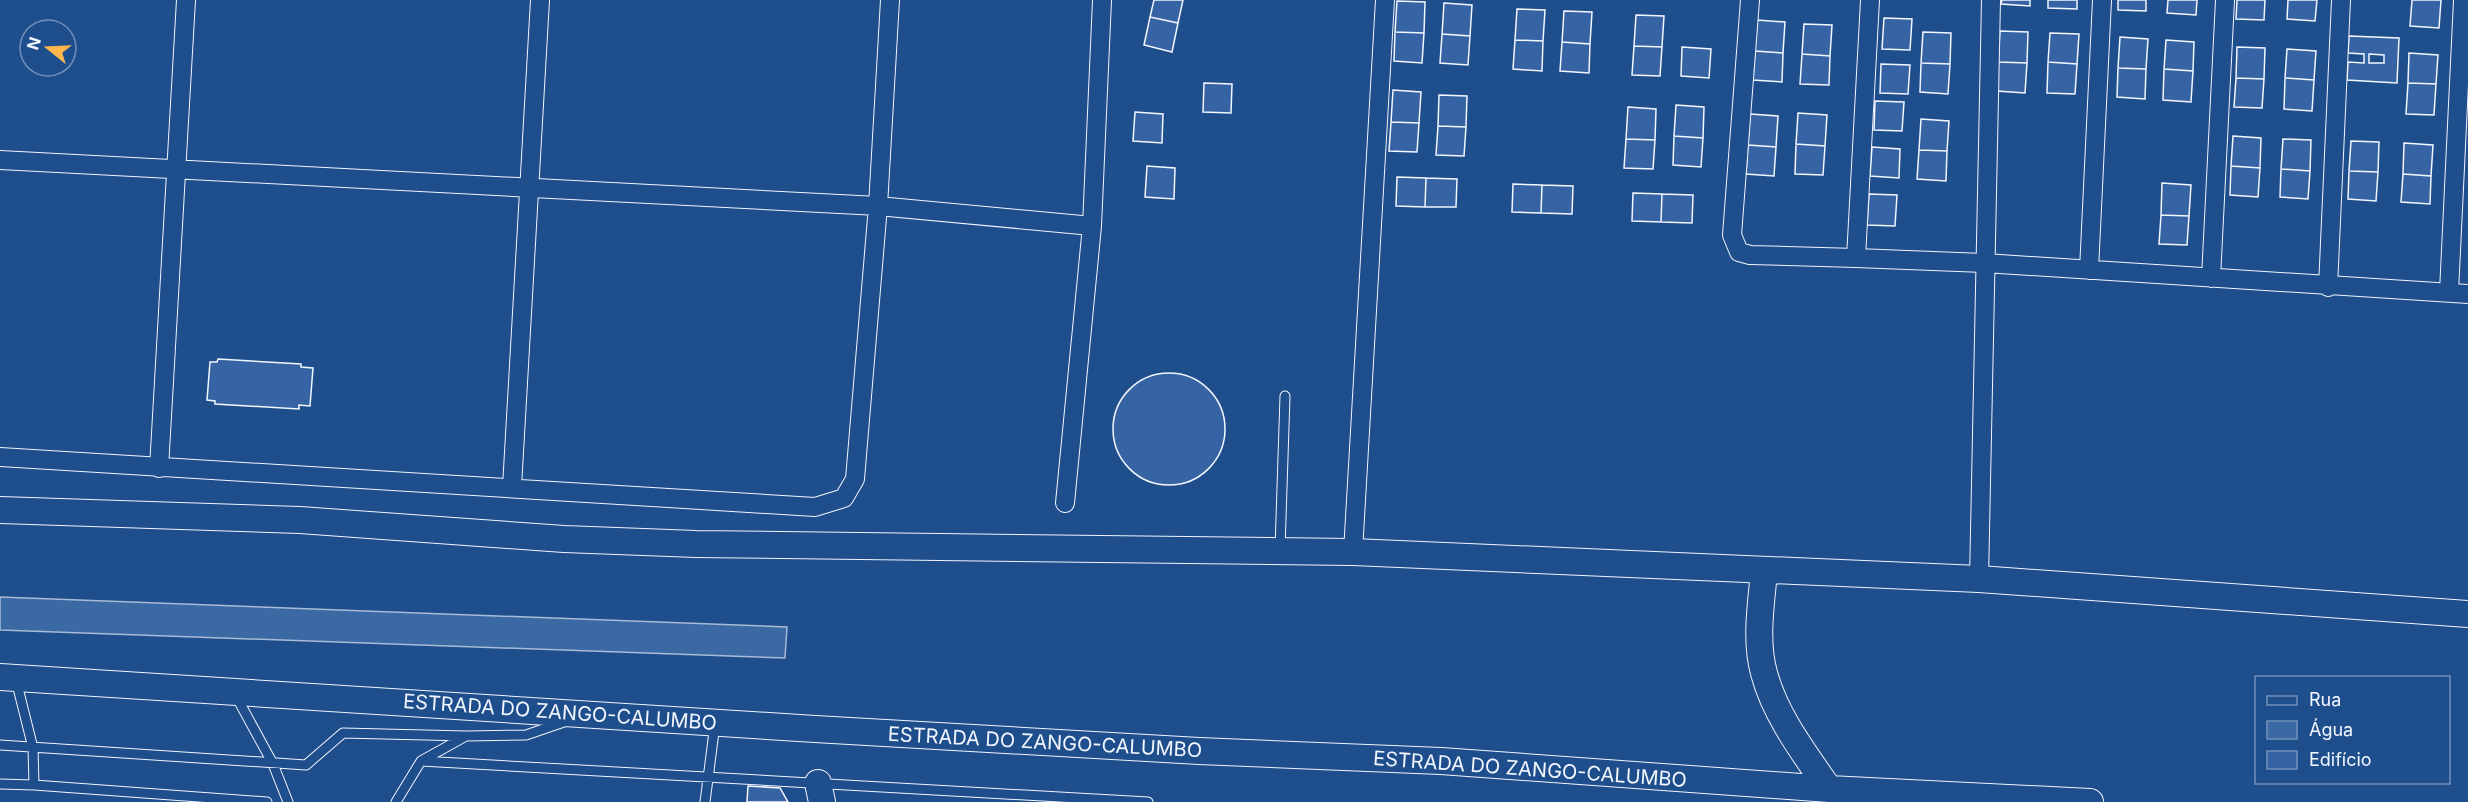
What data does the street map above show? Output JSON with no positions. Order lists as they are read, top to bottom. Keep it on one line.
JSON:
{"streets":{"main road":["ESTRADA DO ZANGO-CALUMBO"]},"legend":["Rua","Água","Edifício"],"north":"left"}
